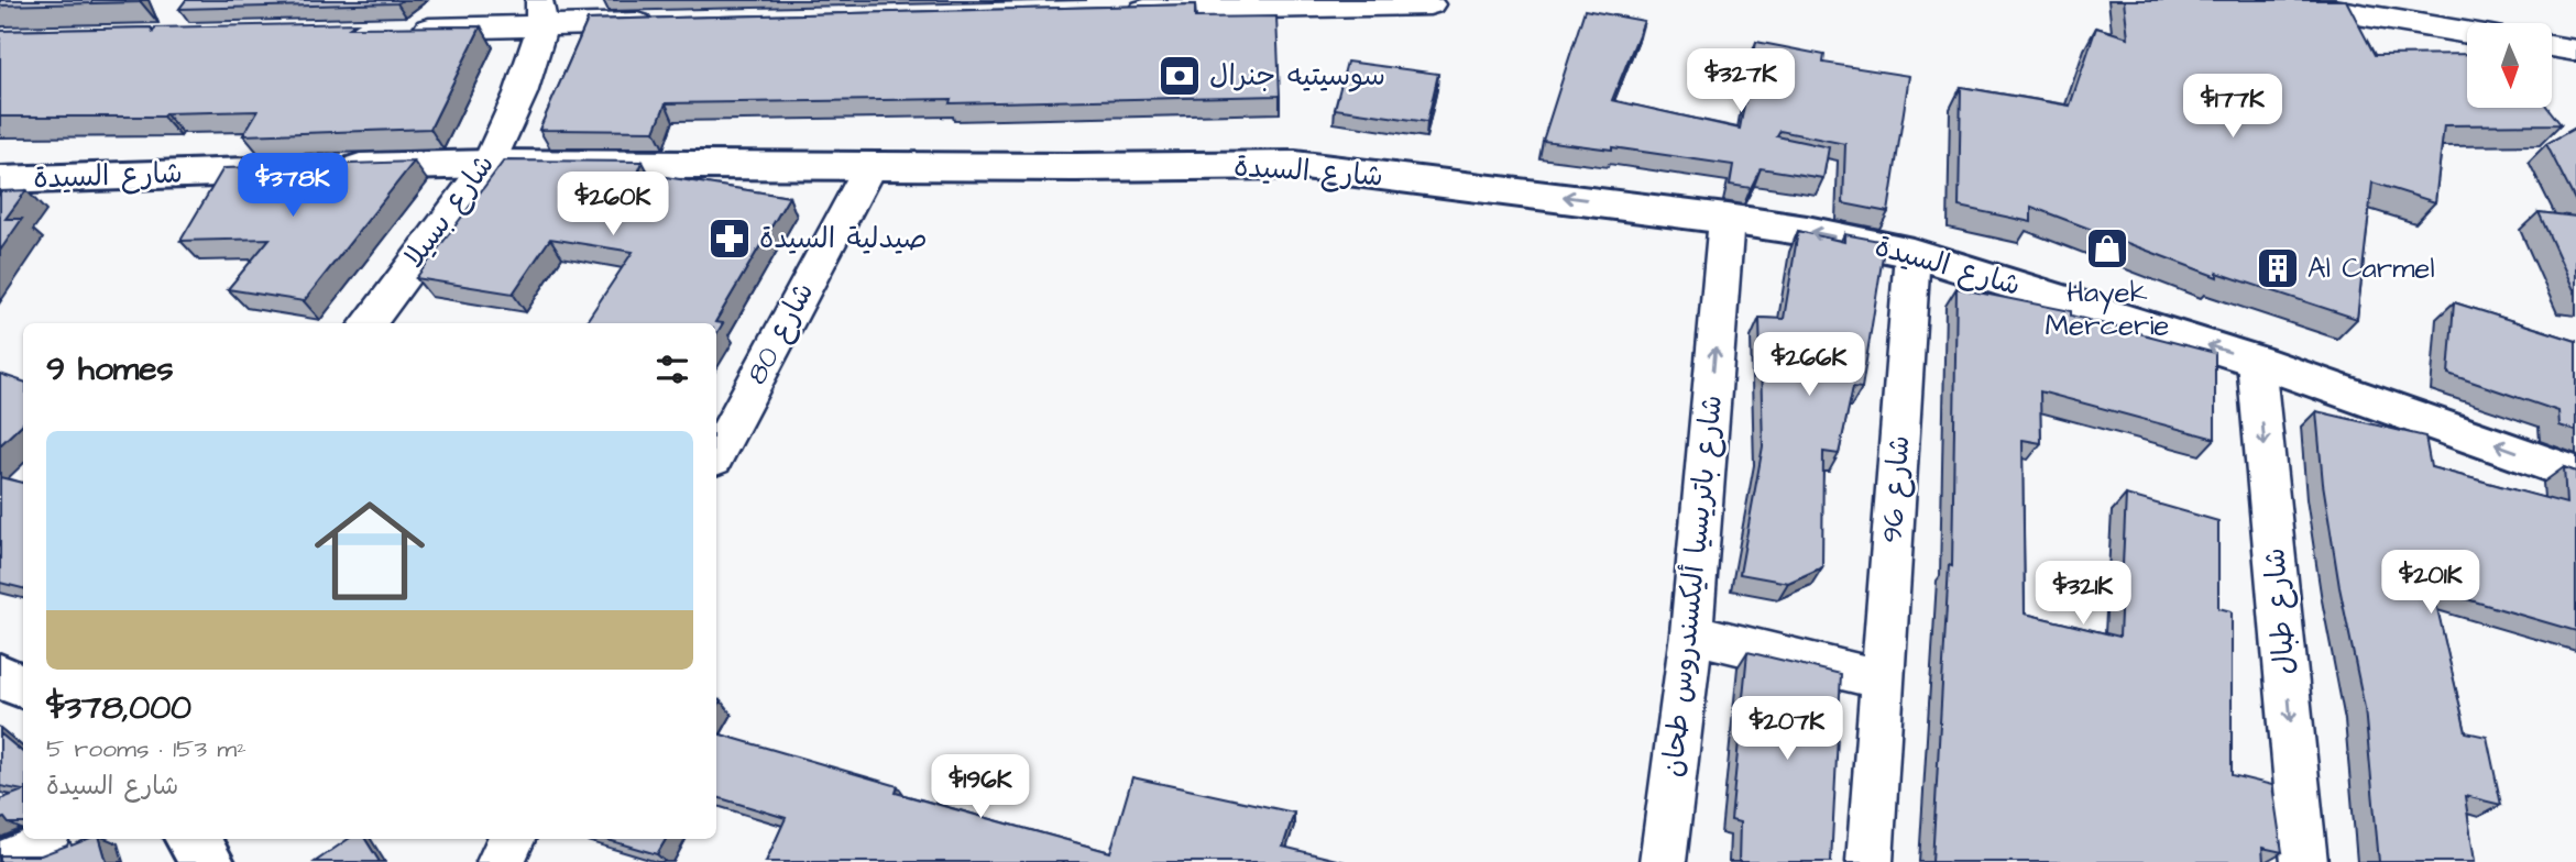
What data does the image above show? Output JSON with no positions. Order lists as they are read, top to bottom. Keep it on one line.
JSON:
{"streets":{"street":["شارع السيدة","شارع بسيلا","شارع 80","شارع 96","شارع باتريسيا أليكسندروس طحان","شارع طبال"]},"crossings":[["شارع السيدة","شارع بسيلا"],["شارع السيدة","شارع 80"],["شارع السيدة","شارع 96"],["شارع السيدة","شارع باتريسيا أليكسندروس طحان"],["شارع السيدة","شارع طبال"]],"one_way":["شارع السيدة","شارع باتريسيا أليكسندروس طحان","شارع طبال"],"places":{"bank":["سوسيتيه جنرال"],"pharmacy":["صيدلية السيدة"],"shop":["Hayek Mercerie"],"building":["Al Carmel"]},"north":"bottom","page":{"price":["$327K","$177K","$378K","$260K","$266K","$201K","$321K","$207K","$196K"],"heading":"9 homes","list":[{"name":"$378,000","note":"5 rooms · 153 m² · شارع السيدة"}]}}
